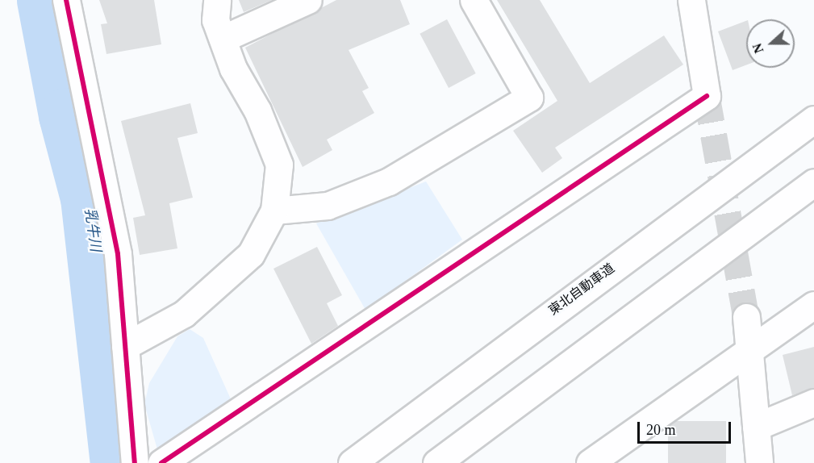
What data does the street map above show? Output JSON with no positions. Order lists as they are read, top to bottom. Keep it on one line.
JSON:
{"streets":{"main road":["東北自動車道"]},"water":["乳牛川"],"scale_bar":"20 m","north":"left"}
